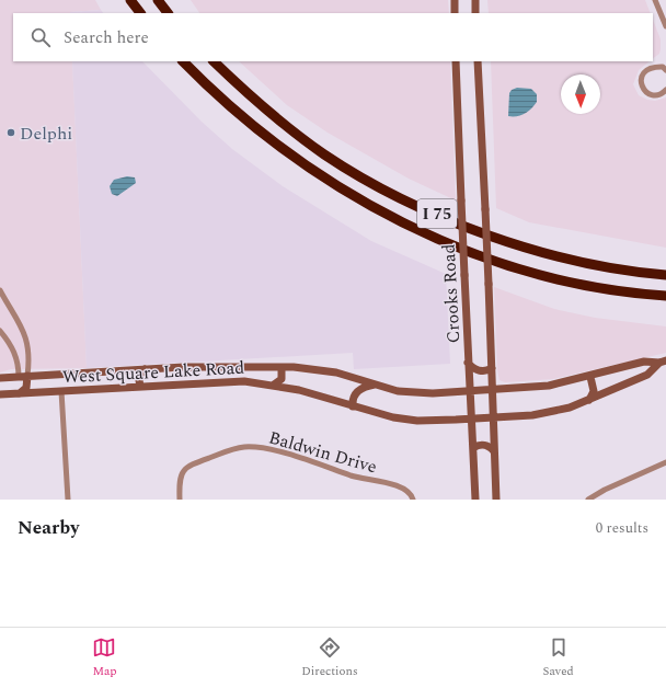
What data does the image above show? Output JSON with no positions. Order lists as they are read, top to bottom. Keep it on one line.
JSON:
{"streets":{"highway":["I 75"],"main road":["Crooks Road","West Square Lake Road"],"street":["Baldwin Drive"]},"crossings":[["Crooks Road","West Square Lake Road"]],"places":["Delphi"],"north":"bottom","page":{"search":"Search here","heading":["Nearby","0 results"],"nav":["Map","Directions","Saved"]}}
